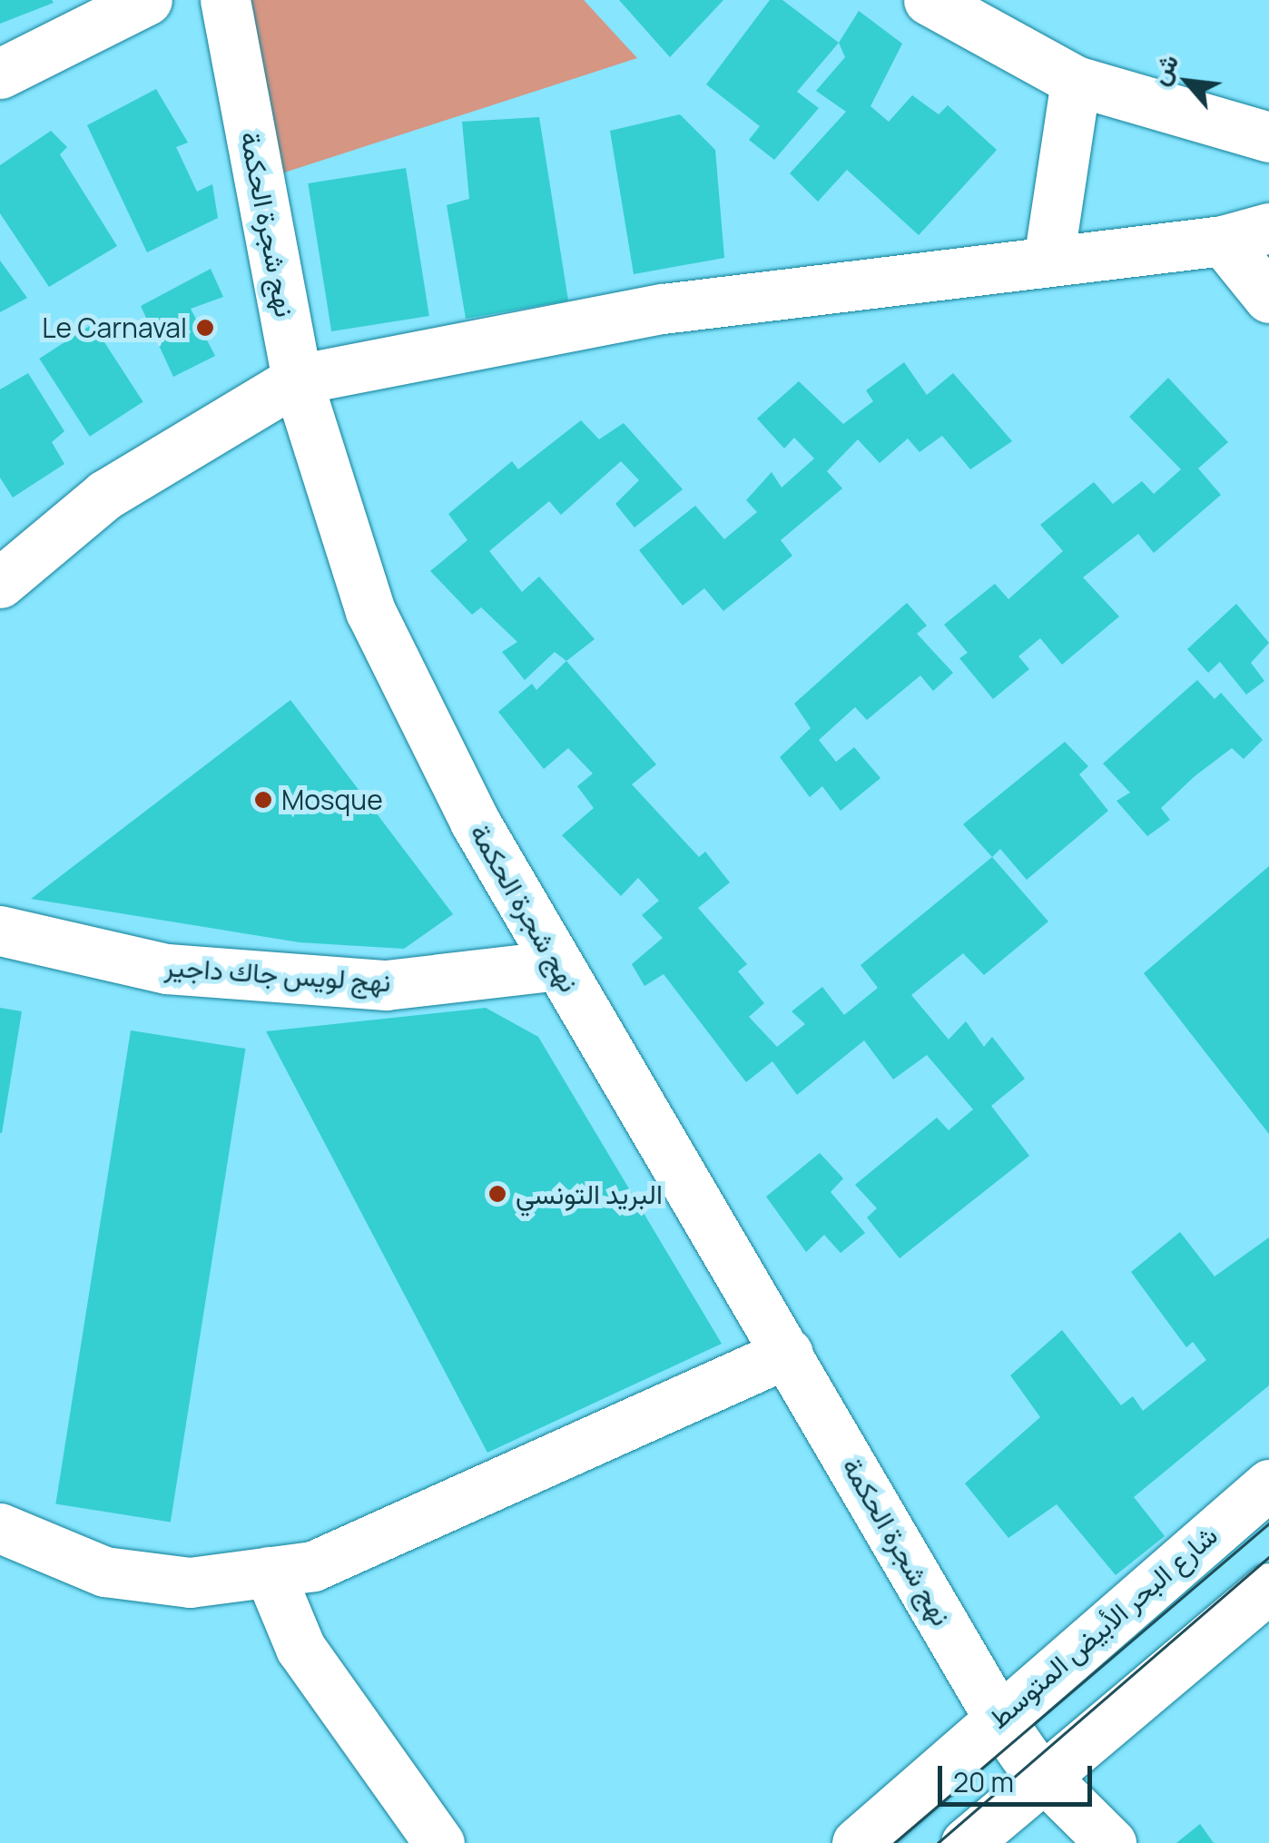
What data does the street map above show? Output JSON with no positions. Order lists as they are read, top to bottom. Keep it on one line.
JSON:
{"streets":{"street":["نهج شجرة الحكمة","نهج لويس جاك داجير","شارع البحر الأبيض المتوسط"]},"crossings":[["نهج شجرة الحكمة","نهج لويس جاك داجير"],["نهج شجرة الحكمة","شارع البحر الأبيض المتوسط"]],"places":["Le Carnaval","Mosque","البريد التونسي"],"scale_bar":"20 m","north":"top left"}
